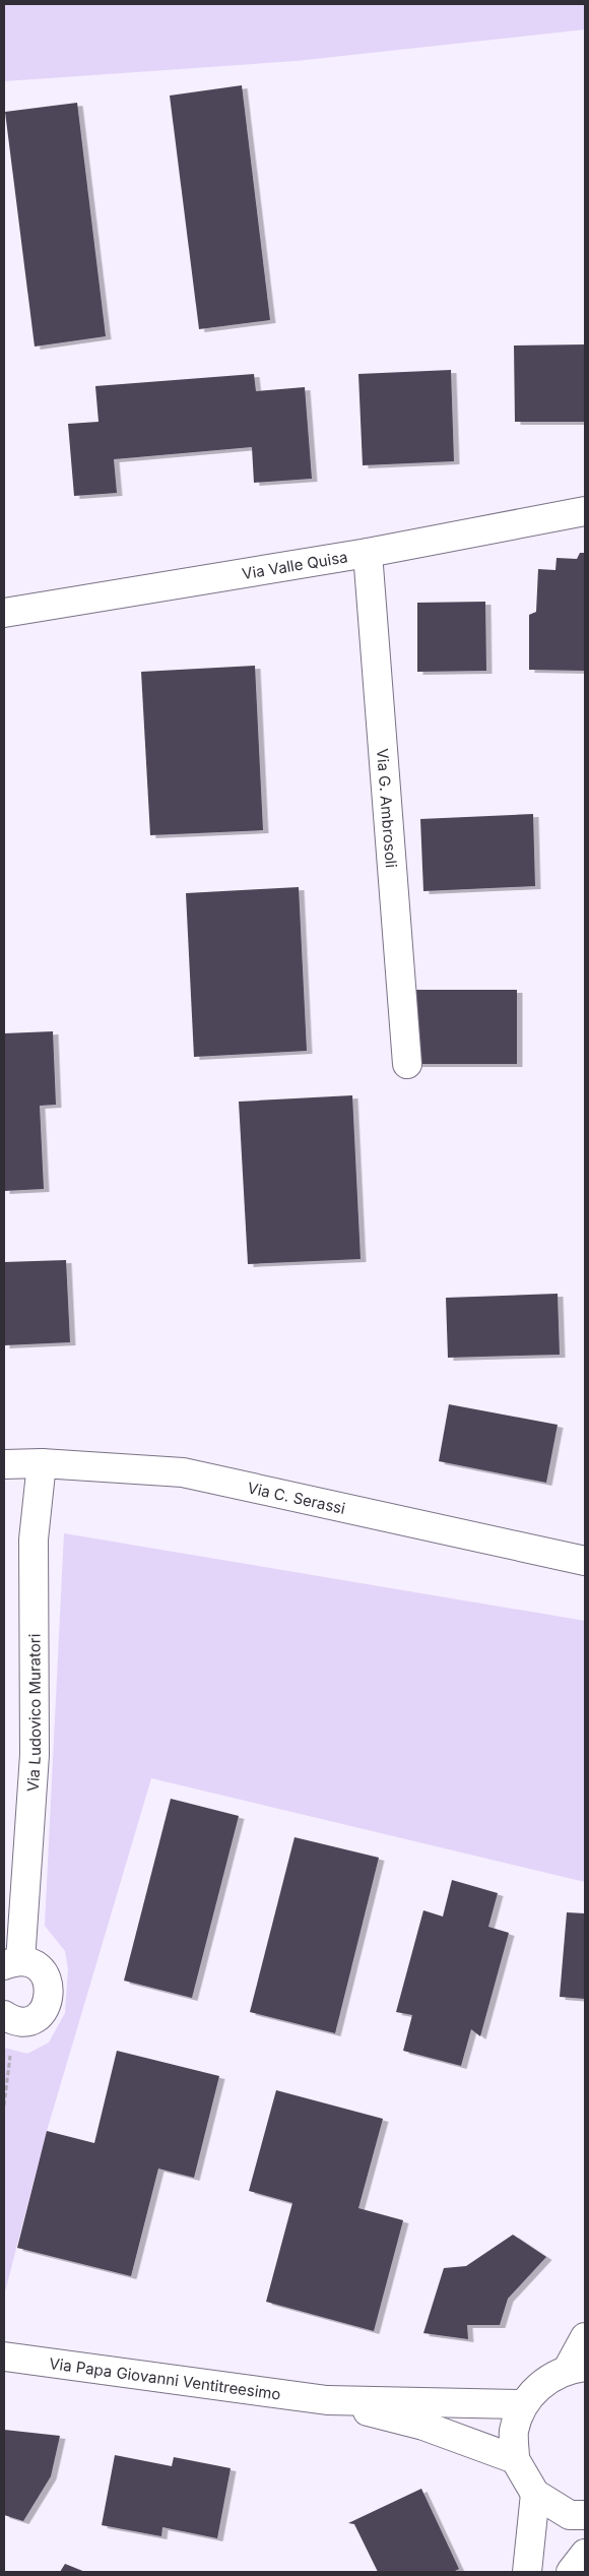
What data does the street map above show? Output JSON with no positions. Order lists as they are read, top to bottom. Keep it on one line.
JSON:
{"streets":{"street":["Via Valle Quisa","Via G. Ambrosoli","Via C. Serassi","Via Ludovico Muratori","Via Papa Giovanni Ventitreesimo"]},"crossings":[["Via Valle Quisa","Via G. Ambrosoli"],["Via C. Serassi","Via Ludovico Muratori"]]}
